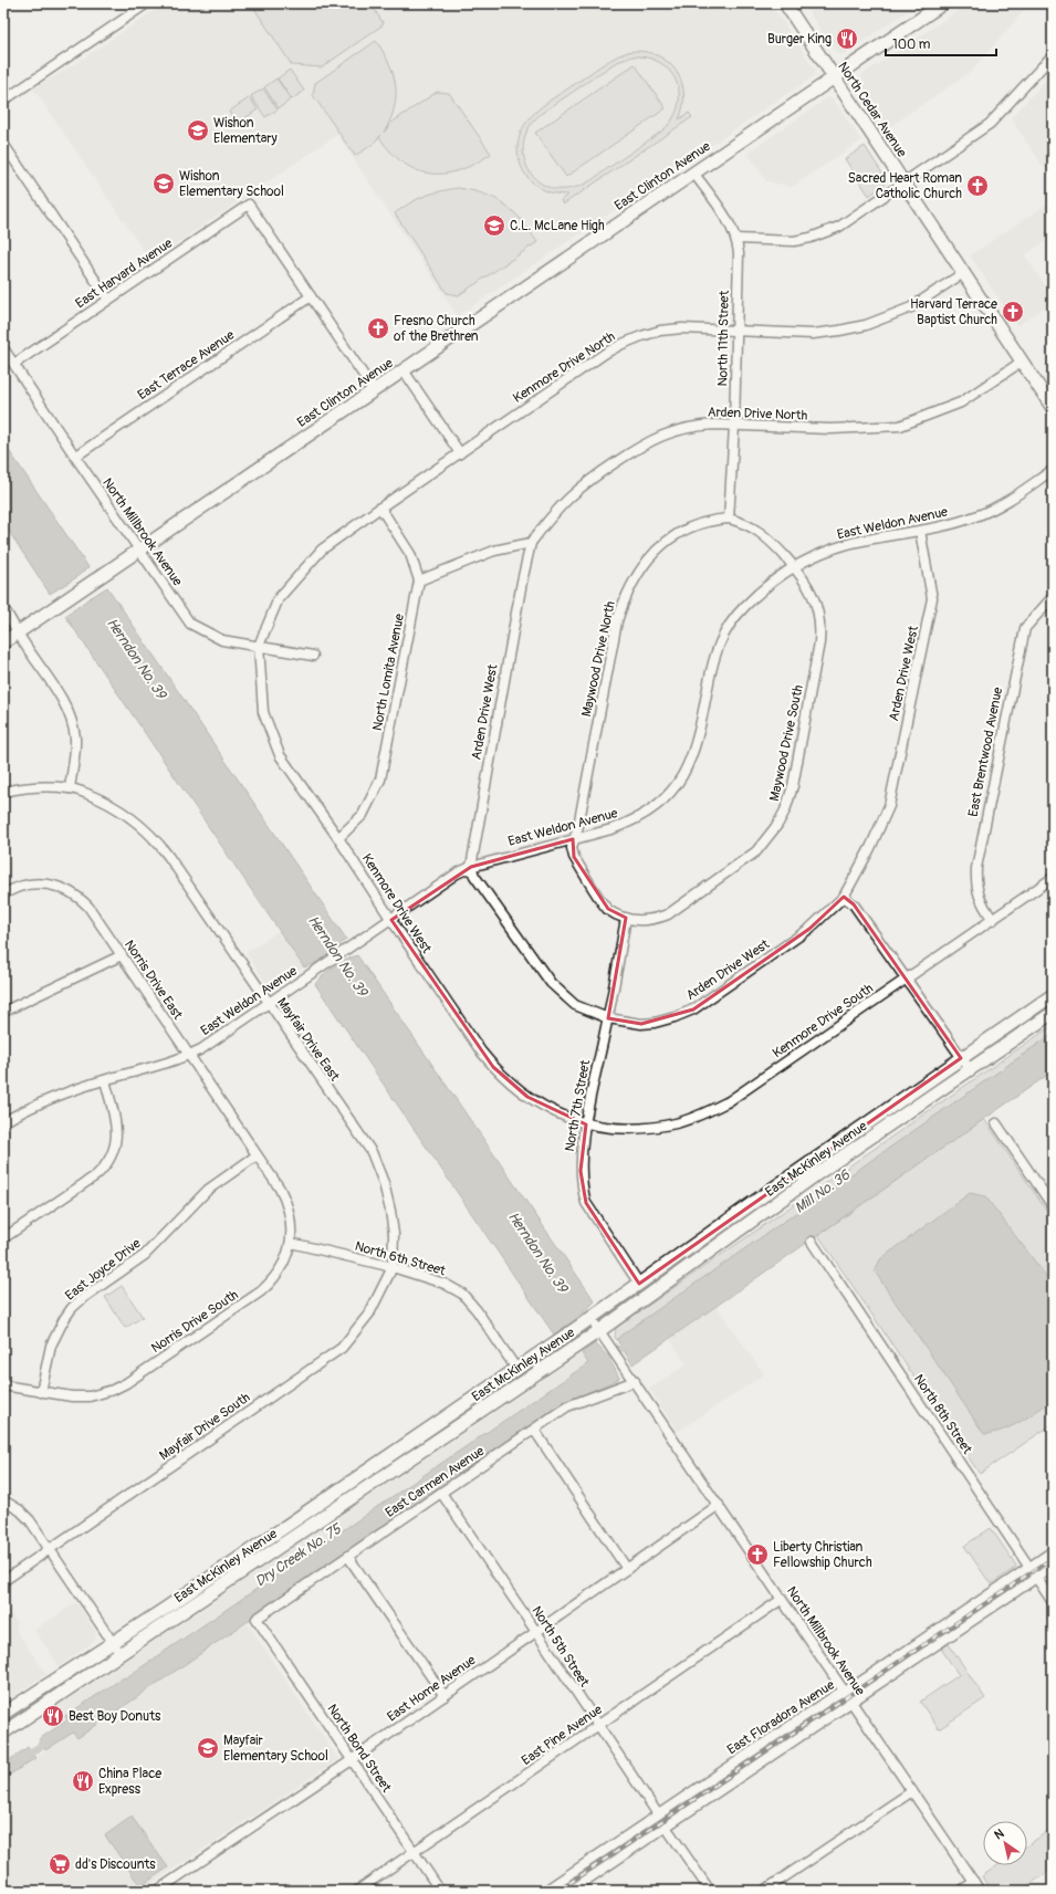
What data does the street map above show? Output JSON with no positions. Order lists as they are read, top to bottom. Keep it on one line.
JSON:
{"streets":{"main road":["North Cedar Avenue","East Clinton Avenue","East McKinley Avenue"],"street":["East Harvard Avenue","North 11th Street","East Terrace Avenue","Kenmore Drive North","Arden Drive North","East Weldon Avenue","North Millbrook Avenue","Maywood Drive North","North Lomita Avenue","Arden Drive West","Maywood Drive South","East Brentwood Avenue","Kenmore Drive West","Norris Drive East","Kenmore Drive South","Mayfair Drive East","North 7th Street","North 6th Street","East Joyce Drive","Norris Drive South","North 8th Street","Mayfair Drive South","East Carmen Avenue","North 5th Street","East Home Avenue","East Floradora Avenue","East Pine Avenue","North Bond Street"]},"crossings":[["North Cedar Avenue","East Clinton Avenue"],["North Cedar Avenue","Kenmore Drive North"],["North Cedar Avenue","Arden Drive North"],["East Clinton Avenue","North 11th Street"],["East Clinton Avenue","North Millbrook Avenue"],["East Harvard Avenue","East Terrace Avenue"],["East Harvard Avenue","North Millbrook Avenue"],["North 11th Street","Kenmore Drive North"],["North 11th Street","Arden Drive North"],["North 11th Street","Maywood Drive North"],["East Terrace Avenue","North Millbrook Avenue"],["Kenmore Drive North","North Millbrook Avenue"],["Kenmore Drive North","North Lomita Avenue"],["Kenmore Drive North","Kenmore Drive West"],["Arden Drive North","Arden Drive West"],["East Weldon Avenue","Maywood Drive North"],["East Weldon Avenue","Arden Drive West"],["East Weldon Avenue","Maywood Drive South"],["East Weldon Avenue","Kenmore Drive West"],["East Weldon Avenue","Norris Drive East"],["East Weldon Avenue","Mayfair Drive East"],["North Millbrook Avenue","Kenmore Drive West"],["North Millbrook Avenue","East McKinley Avenue"],["North Millbrook Avenue","East Carmen Avenue"],["North Millbrook Avenue","East Home Avenue"],["North Millbrook Avenue","East Floradora Avenue"],["North Millbrook Avenue","East Pine Avenue"],["Maywood Drive North","Maywood Drive South"],["North Lomita Avenue","Kenmore Drive West"],["Arden Drive West","North 7th Street"],["Maywood Drive South","North 7th Street"],["East Brentwood Avenue","Kenmore Drive South"],["Kenmore Drive West","Kenmore Drive South"],["Kenmore Drive West","North 7th Street"],["Norris Drive East","North 6th Street"],["Norris Drive East","East Joyce Drive"],["Norris Drive East","Norris Drive South"],["Kenmore Drive South","North 7th Street"],["Mayfair Drive East","North 6th Street"],["Mayfair Drive East","Mayfair Drive South"],["North 7th Street","East McKinley Avenue"],["East McKinley Avenue","North 6th Street"],["North 6th Street","Norris Drive South"],["North 6th Street","Mayfair Drive South"],["East Joyce Drive","Norris Drive South"],["North 8th Street","East Floradora Avenue"],["East Carmen Avenue","North 5th Street"],["East Carmen Avenue","North Bond Street"],["North 5th Street","East Home Avenue"],["North 5th Street","East Floradora Avenue"],["North 5th Street","East Pine Avenue"],["East Home Avenue","North Bond Street"],["East Pine Avenue","North Bond Street"]],"water":["Herndon No. 39","Mill No. 36","Dry Creek No. 75"],"places":{"restaurant":["Burger King","Best Boy Donuts","China Place Express"],"school or university":["Wishon Elementary","Wishon Elementary School","C.L. McLane High","Mayfair Elementary School"],"church":["Sacred Heart Roman Catholic Church","Harvard Terrace Baptist Church","Fresno Church of the Brethren","Liberty Christian Fellowship Church"],"supermarket":["dd's Discounts"]},"scale_bar":"100 m","north":"top left"}
